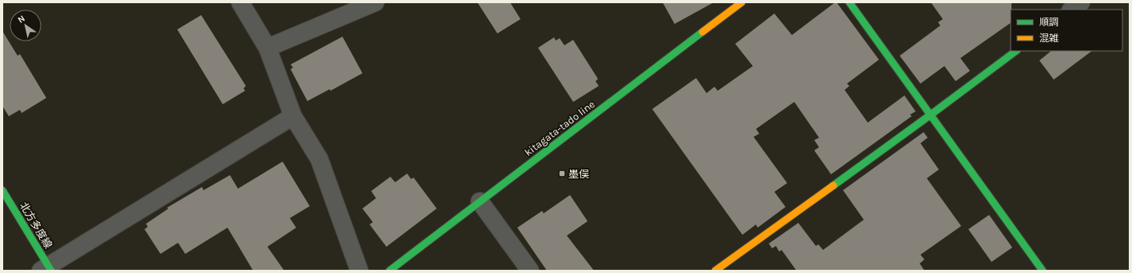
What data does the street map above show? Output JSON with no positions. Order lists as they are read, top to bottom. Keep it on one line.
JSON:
{"streets":{"street":["kitagata-tado line","北方多度線"]},"places":{"transit":["墨俣"]},"legend":["順調","混雑"],"north":"top left"}
